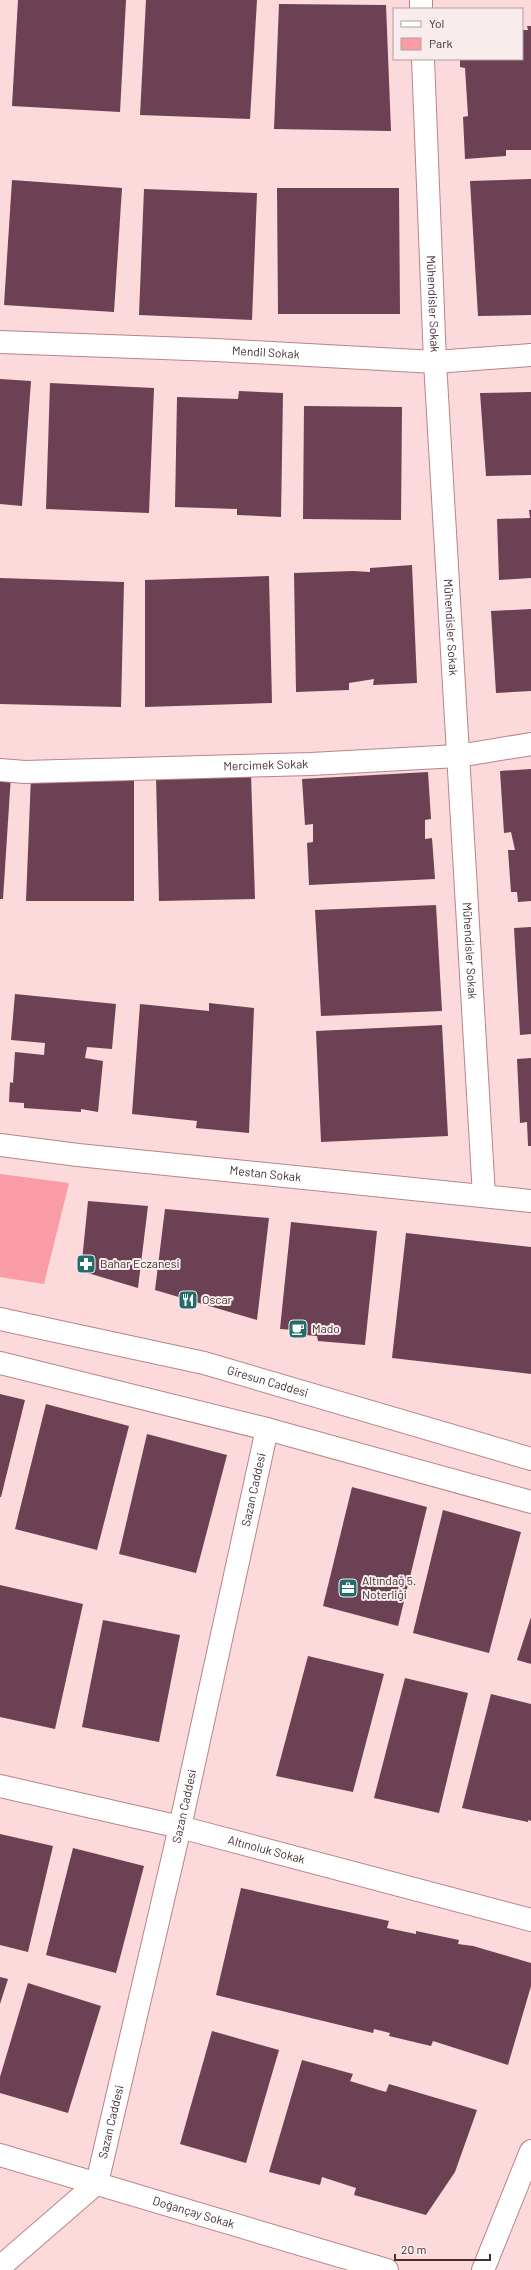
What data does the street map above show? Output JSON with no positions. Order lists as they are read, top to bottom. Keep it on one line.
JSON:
{"streets":{"street":["Mühendisler Sokak","Mendil Sokak","Mercimek Sokak","Mestan Sokak","Giresun Caddesi","Sazan Caddesi","Altınoluk Sokak","Doğançay Sokak"]},"crossings":[["Mühendisler Sokak","Mendil Sokak"],["Mühendisler Sokak","Mercimek Sokak"],["Mühendisler Sokak","Mestan Sokak"],["Sazan Caddesi","Altınoluk Sokak"],["Sazan Caddesi","Doğançay Sokak"]],"places":{"pharmacy":["Bahar Eczanesi"],"restaurant":["Oscar"],"cafe":["Mado"],"office":["Altındağ 5. Noterliği"]},"legend":["Yol","Park"],"scale_bar":"20 m"}
